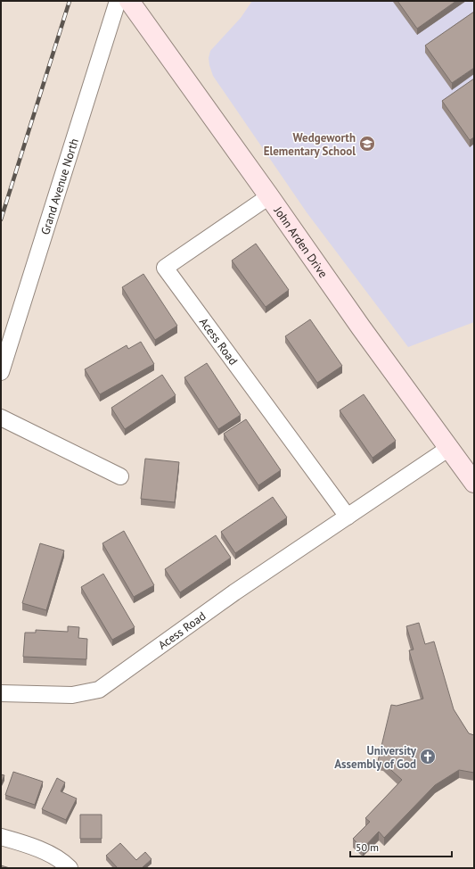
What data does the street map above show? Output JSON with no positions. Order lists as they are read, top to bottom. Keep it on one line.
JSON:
{"streets":{"street":["Grand Avenue North","John Arden Drive","Acess Road"]},"crossings":[["John Arden Drive","Acess Road"]],"places":{"school or university":["Wedgeworth Elementary School"],"church":["University Assembly of God"]},"scale_bar":"50 m"}
